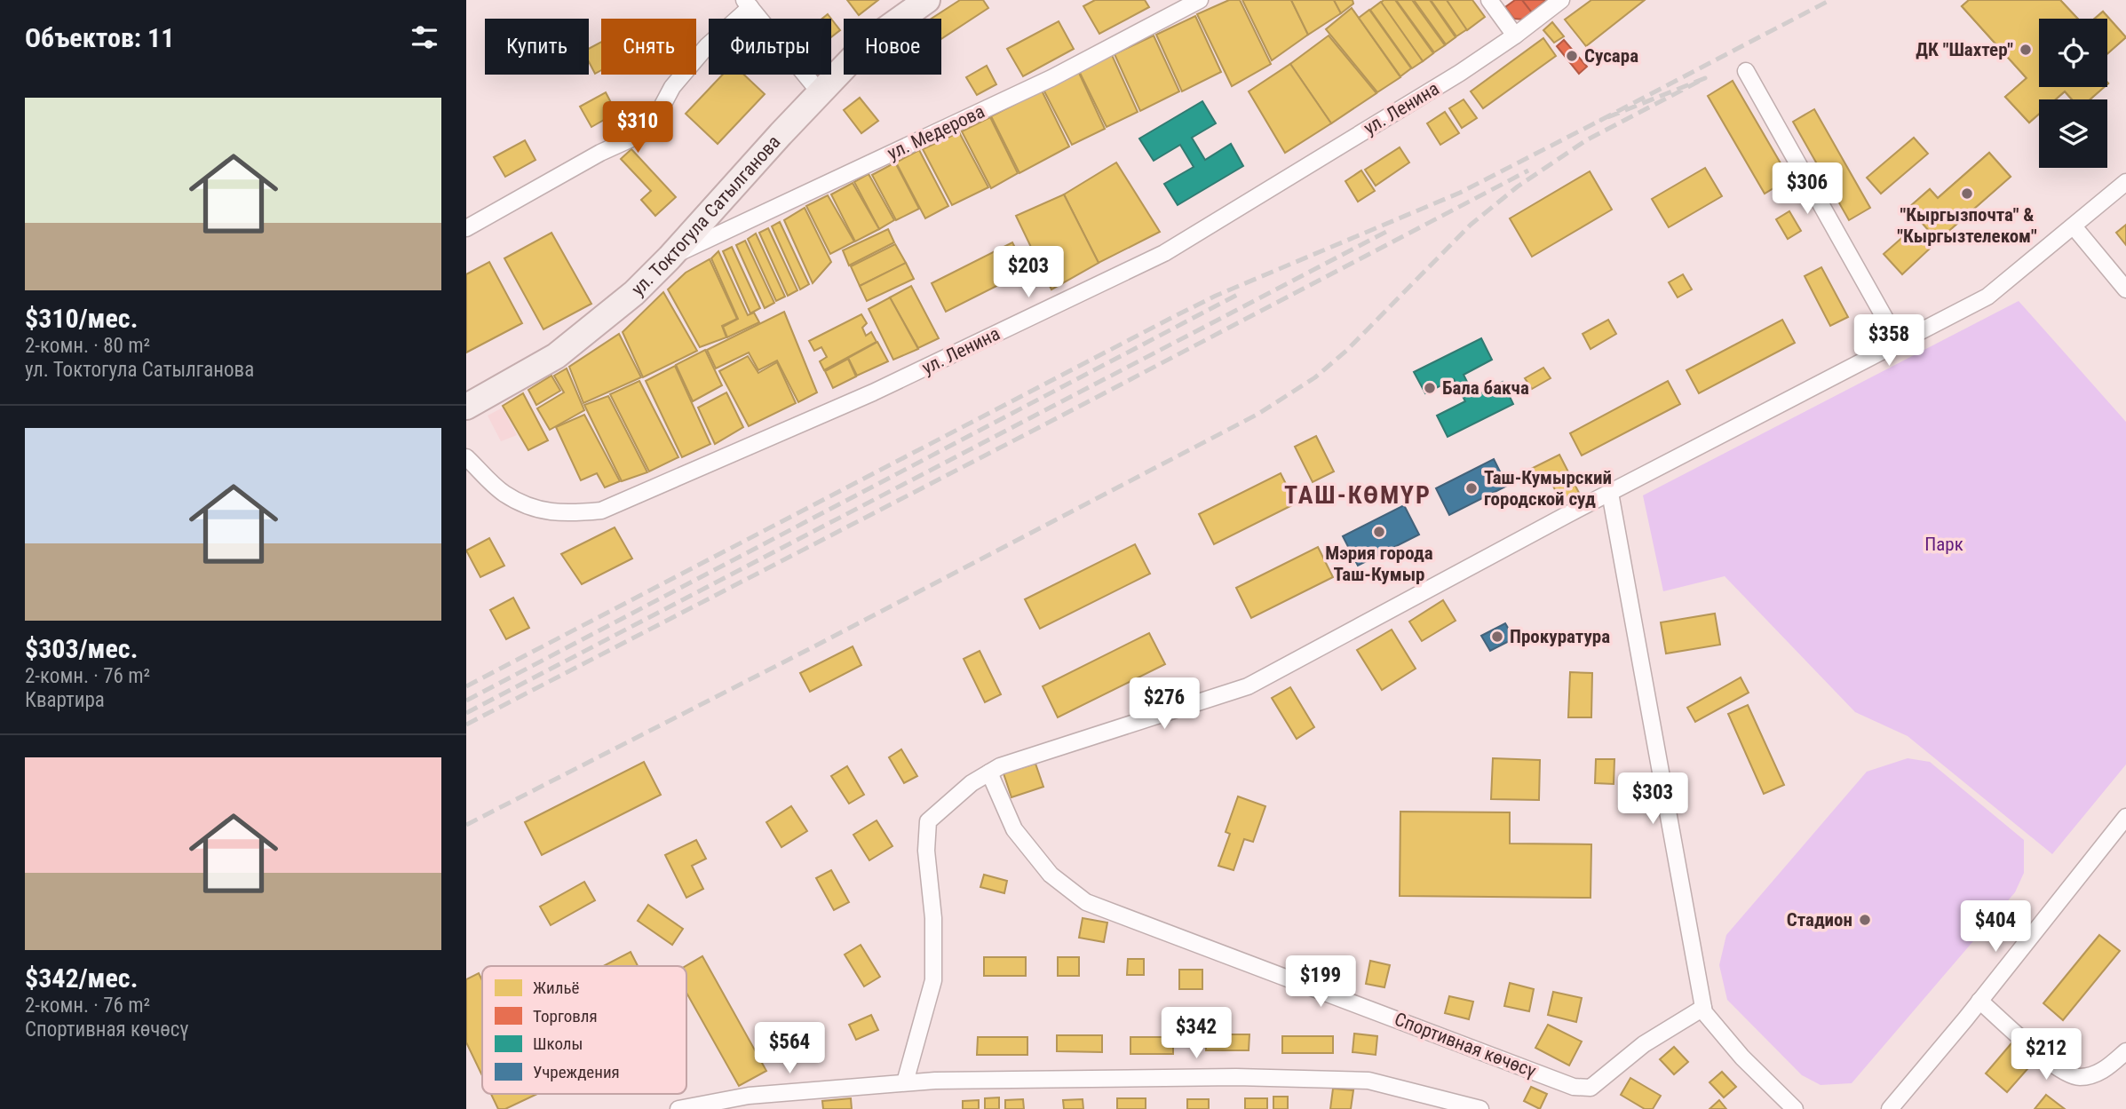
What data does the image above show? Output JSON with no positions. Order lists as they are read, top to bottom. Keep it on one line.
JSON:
{"streets":{"main road":["ул. Токтогула Сатылганова"],"street":["ул. Ленина","ул. Медерова","Спортивная көчөсү"]},"crossings":[["ул. Медерова","ул. Токтогула Сатылганова"]],"districts":["ТАШ-КӨМҮР"],"parks":["Парк"],"places":["ДК \"Шахтер\"","Сусара","\"Кыргызпочта\" & \"Кыргызтелеком\"","Бала бакча","Таш-Кумырский городской суд","Мэрия города Таш-Кумыр","Прокуратура","Стадион"],"legend":["Жильё","Торговля","Школы","Учреждения"],"page":{"heading":"Объектов: 11","chip":["Купить","Снять","Фильтры","Новое"],"list":[{"name":"$310/мес.","note":"2-комн. · 80 m² · ул. Токтогула Сатылганова"},{"name":"$303/мес.","note":"2-комн. · 76 m² · Квартира"},{"name":"$342/мес.","note":"2-комн. · 76 m² · Спортивная көчөсү"}],"price":["$310","$306","$203","$358","$276","$303","$404","$199","$342","$564","$212"]}}
